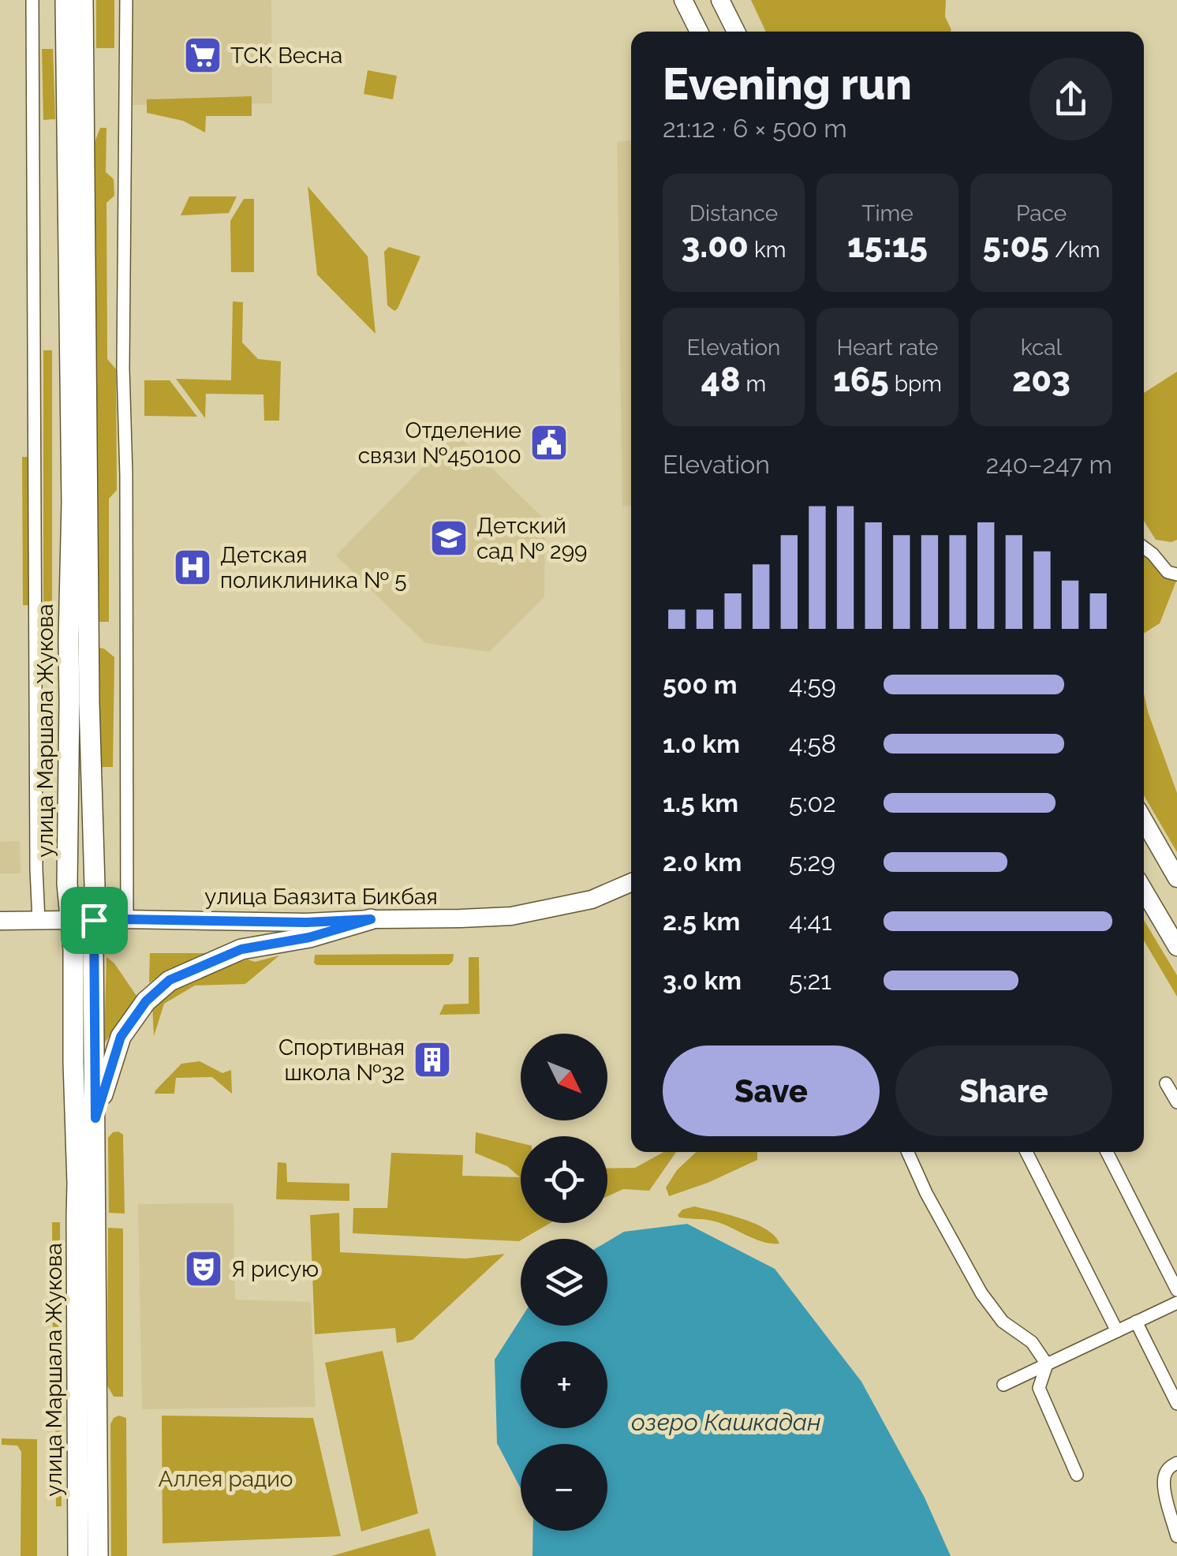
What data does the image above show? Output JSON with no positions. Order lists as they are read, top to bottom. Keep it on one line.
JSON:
{"streets":{"main road":["улица Маршала Жукова","улица Баязита Бикбая"]},"crossings":[["улица Маршала Жукова","улица Баязита Бикбая"]],"water":["озеро Кашкадан"],"parks":["Аллея радио"],"places":{"supermarket":["ТСК Весна"],"public building":["Отделение связи №450100"],"school or university":["Детский сад № 299"],"hospital":["Детская поликлиника № 5"],"building":["Спортивная школа №32"],"theatre":["Я рисую"]},"north":"bottom right","page":{"heading":["Evening run","21:12 · 6 × 500 m"],"stats":[["Distance","3.00 km"],["Time","15:15"],["Pace","5:05 /km"],["Elevation","48 m"],["Heart rate","165 bpm"],["kcal","203"]],"chart":["Elevation","240–247 m"],"list":[{"name":"500 m","note":"4:59"},{"name":"1.0 km","note":"4:58"},{"name":"1.5 km","note":"5:02"},{"name":"2.0 km","note":"5:29"},{"name":"2.5 km","note":"4:41"},{"name":"3.0 km","note":"5:21"}],"buttons":["Save","Share"],"map_buttons":["+","−"]}}
